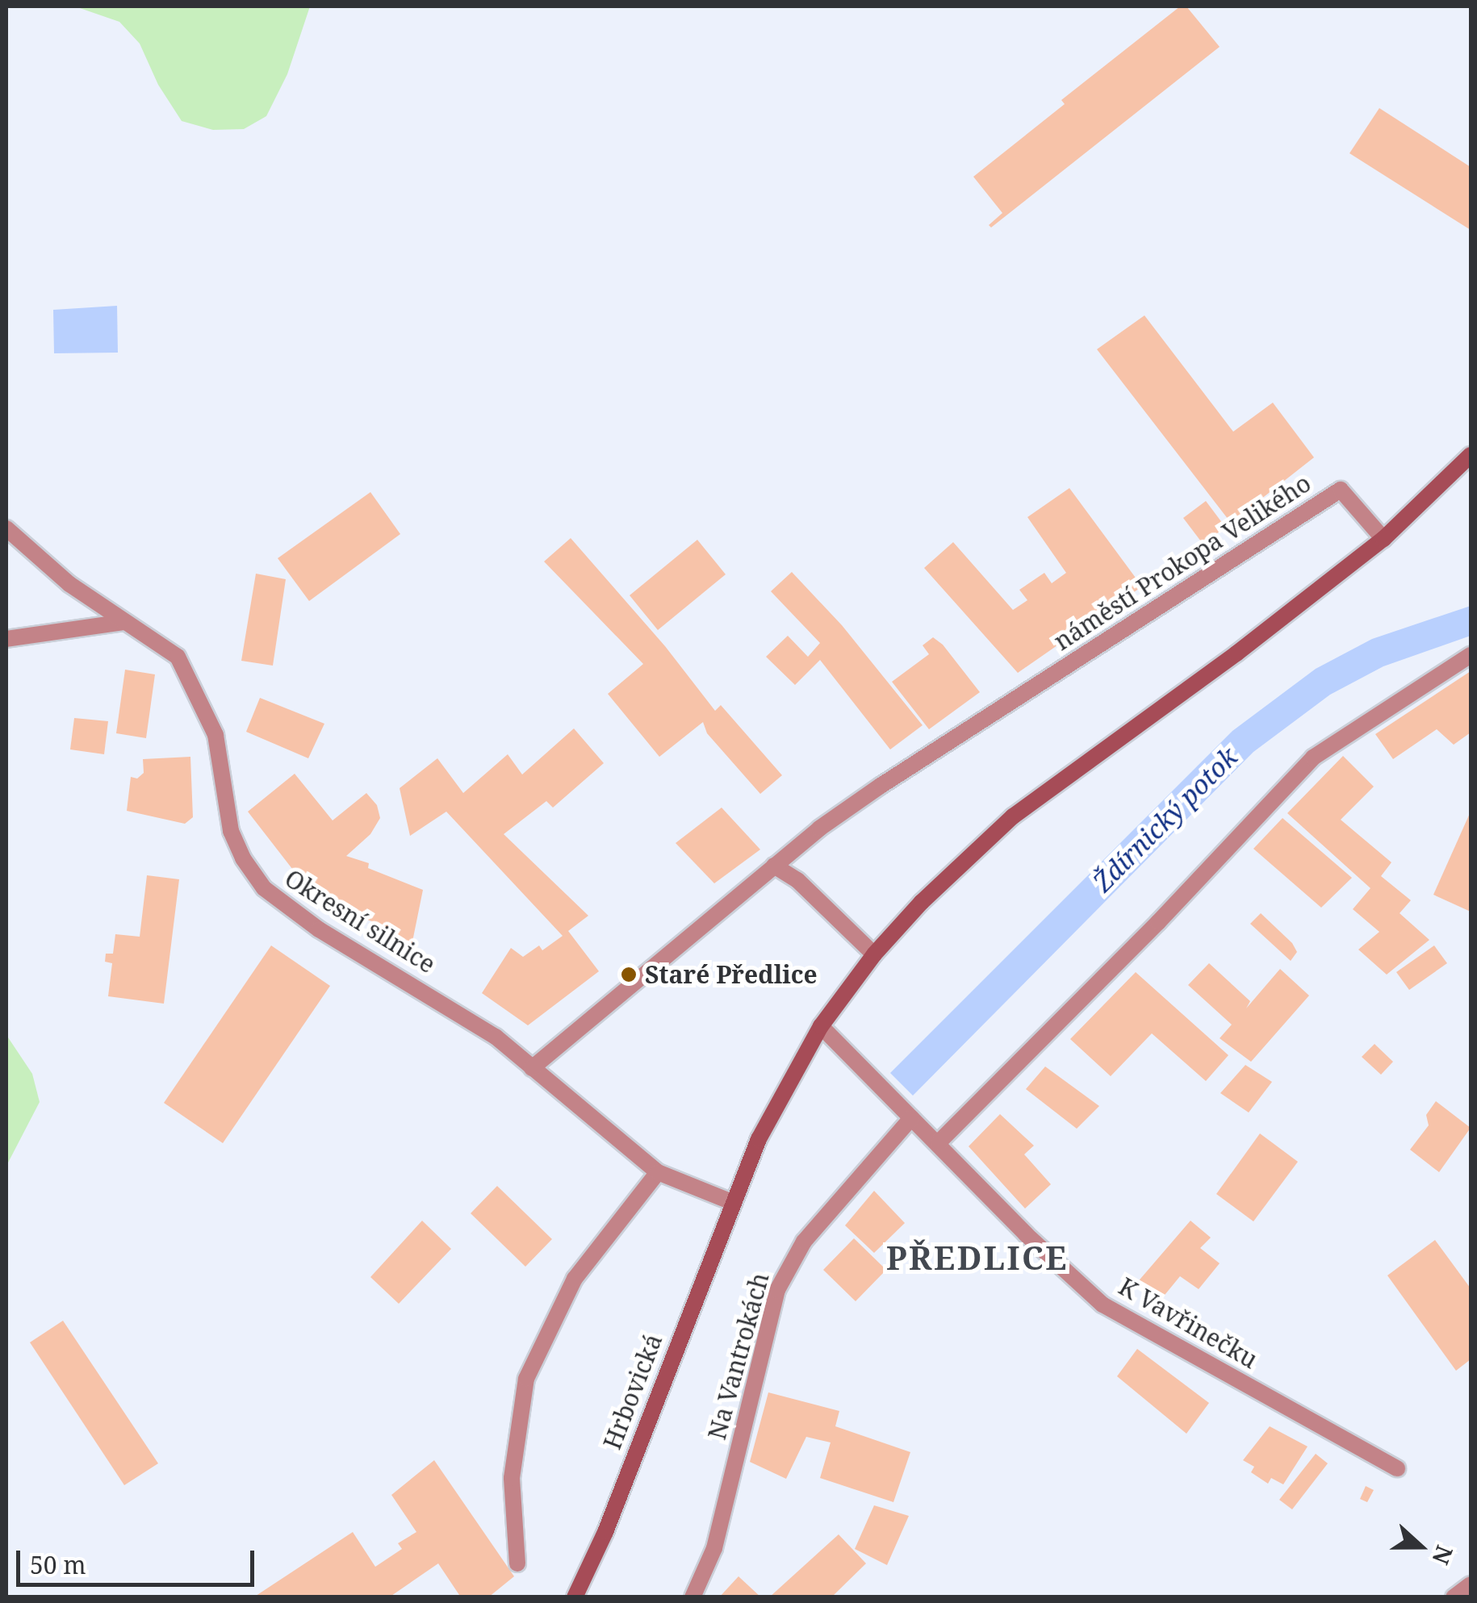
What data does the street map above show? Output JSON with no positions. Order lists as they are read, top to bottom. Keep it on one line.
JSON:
{"streets":{"main road":["Hrbovická"],"street":["náměstí Prokopa Velikého","Okresní silnice","K Vavřinečku","Na Vantrokách"]},"crossings":[["náměstí Prokopa Velikého","Okresní silnice"],["K Vavřinečku","Na Vantrokách"]],"districts":["PŘEDLICE"],"water":["Ždírnický potok"],"places":["Staré Předlice"],"scale_bar":"50 m","north":"right"}
